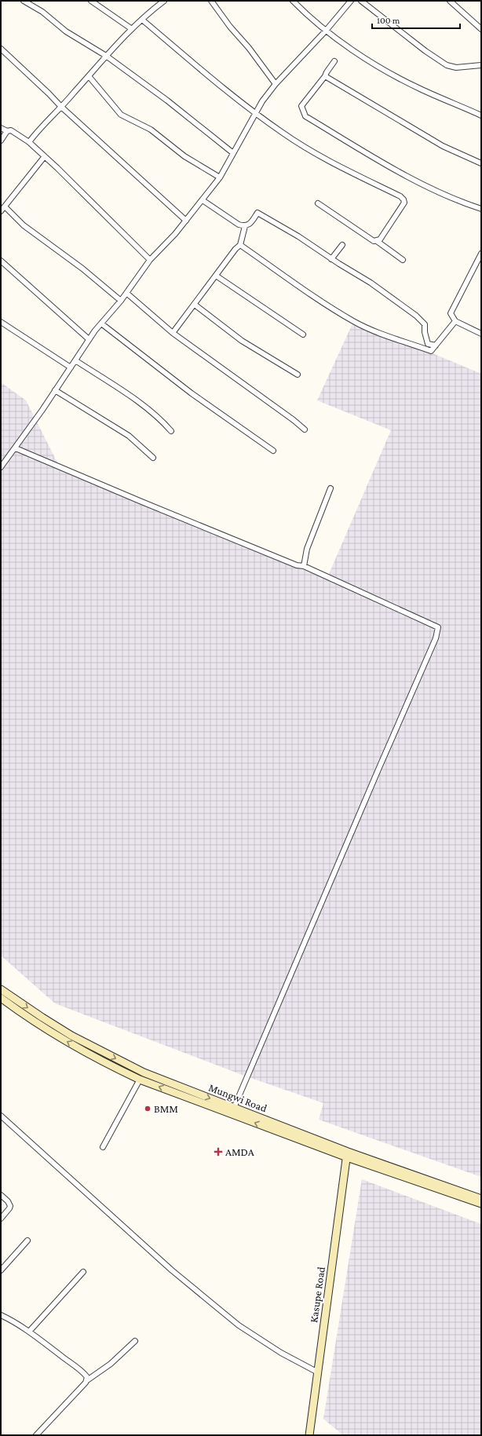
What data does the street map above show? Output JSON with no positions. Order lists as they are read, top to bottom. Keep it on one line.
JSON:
{"streets":{"main road":["Mungwi Road","Kasupe Road"]},"crossings":[["Mungwi Road","Kasupe Road"]],"places":{"other":["BMM"],"health":["AMDA"]},"scale_bar":"100 m"}
